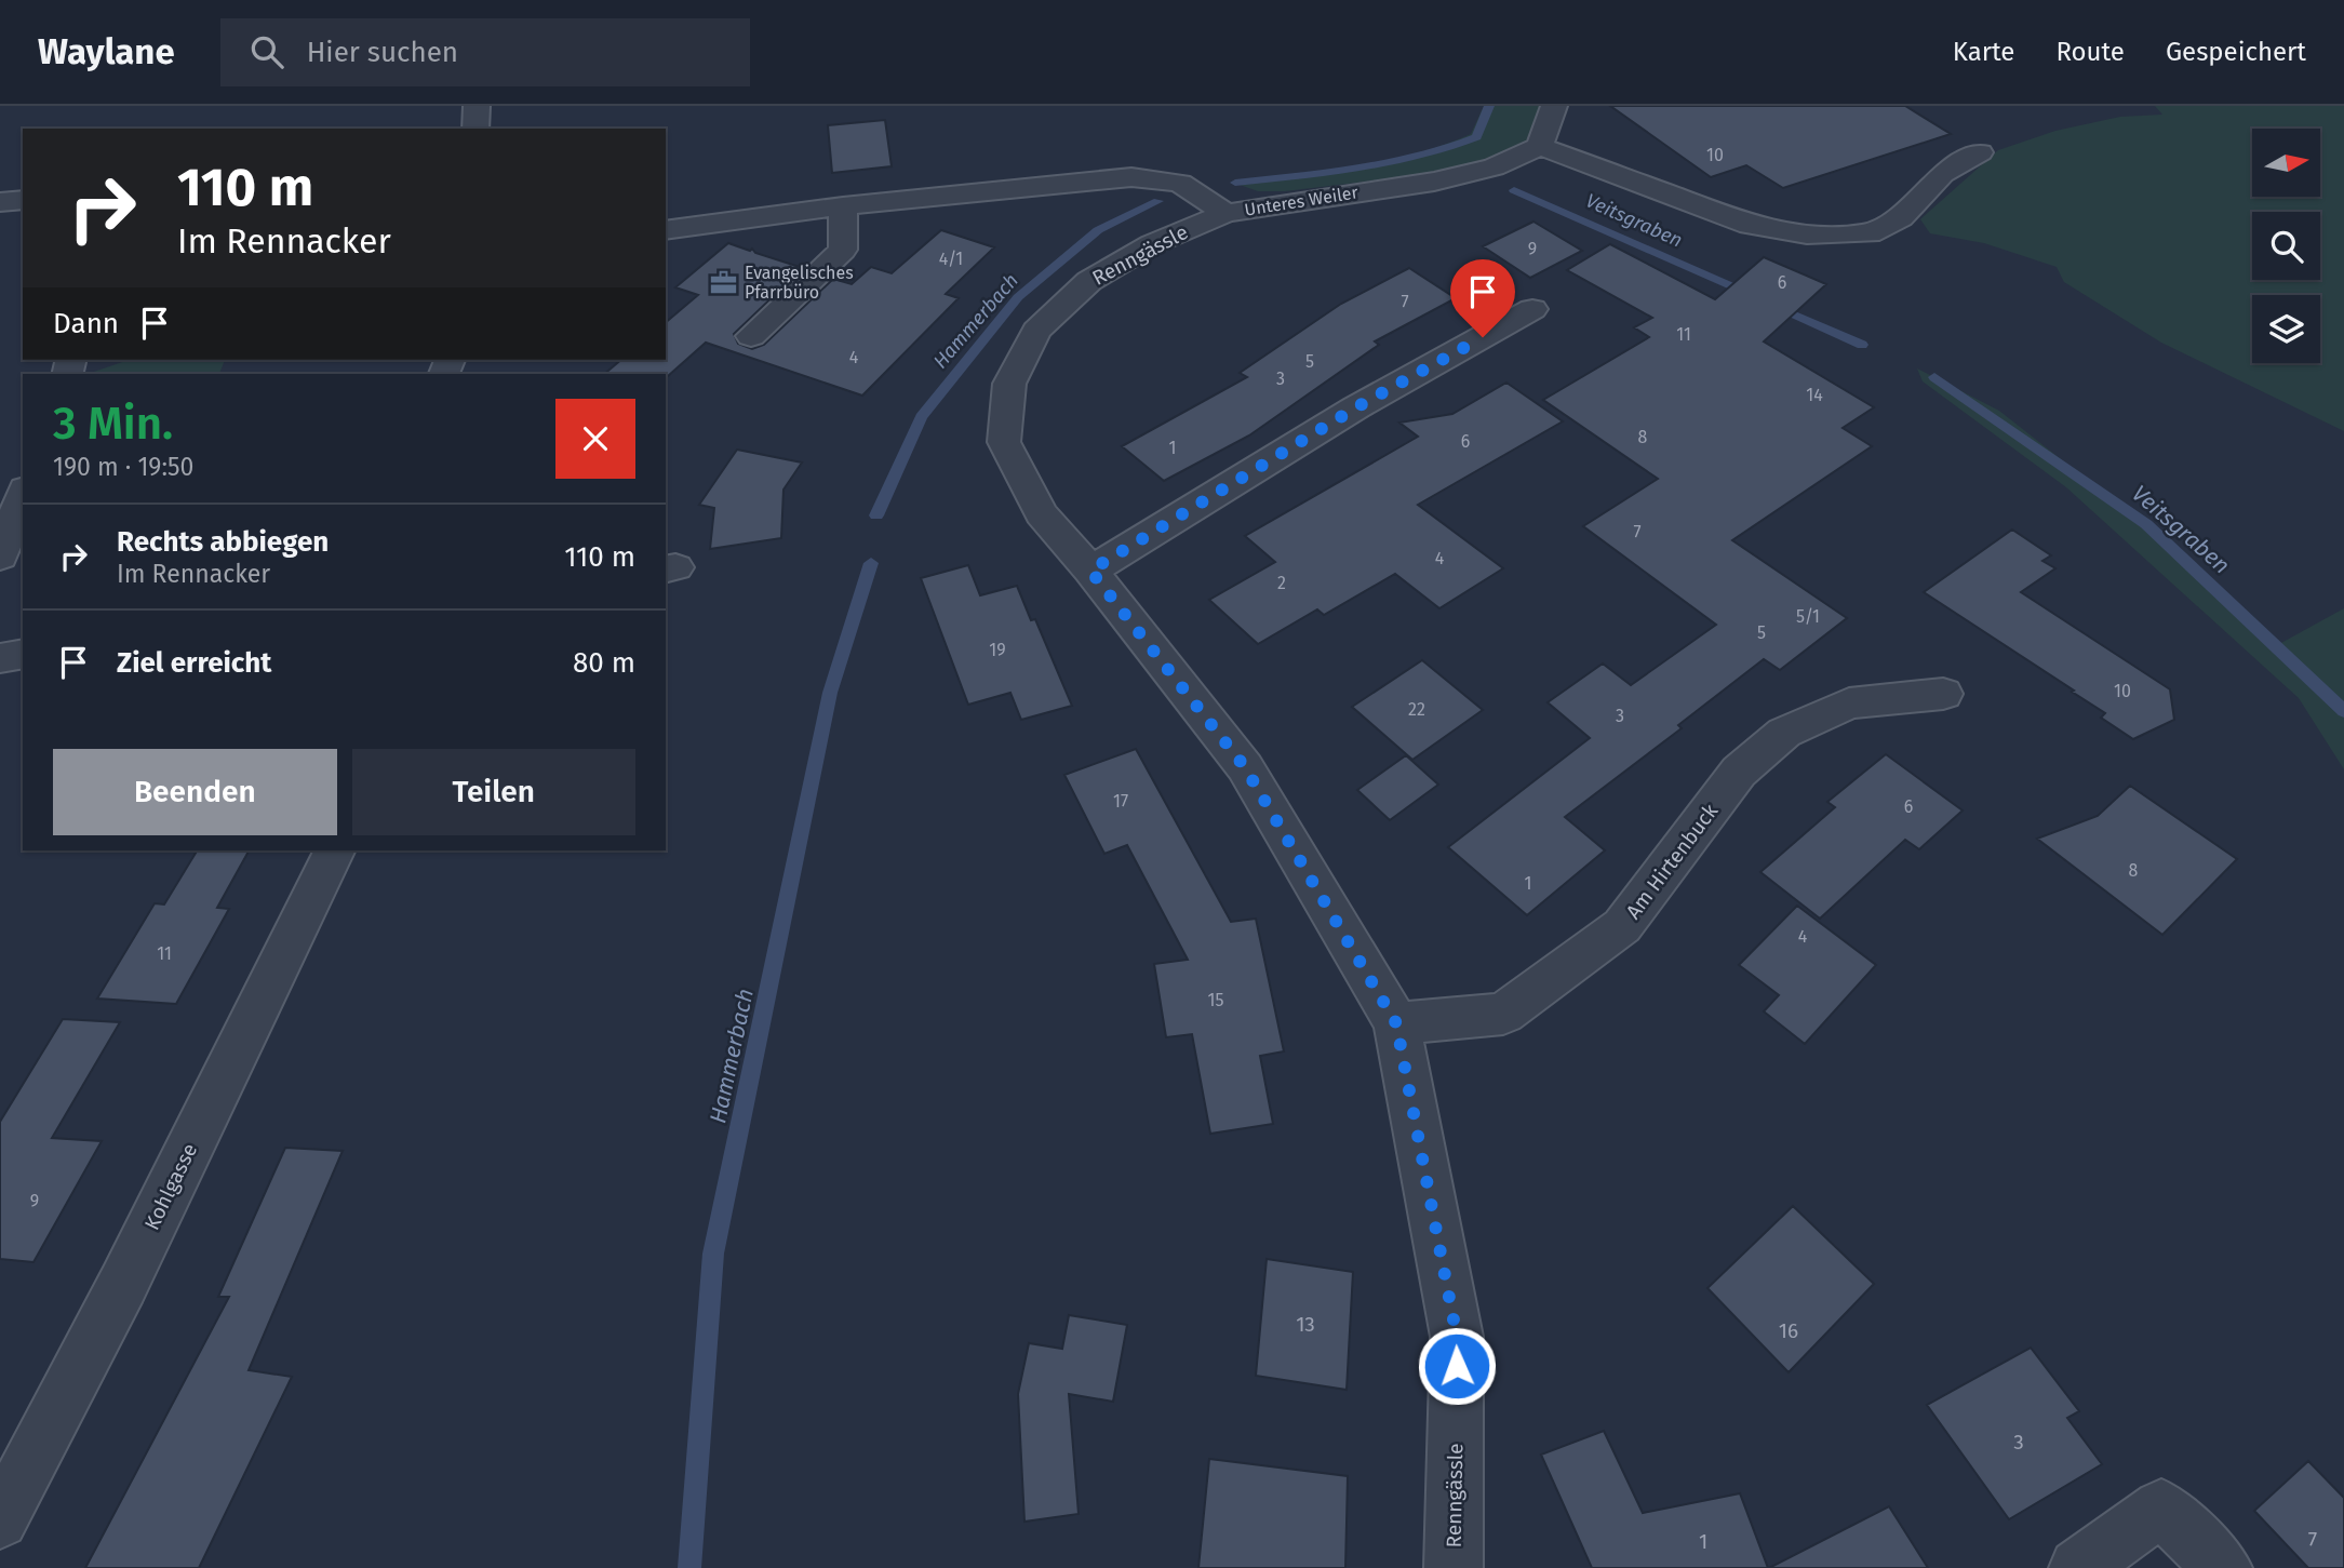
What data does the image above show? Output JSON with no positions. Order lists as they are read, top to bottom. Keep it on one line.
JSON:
{"streets":{"street":["Unteres Weiler","Renngässle","Am Hirtenbuck","Kohlgasse"]},"crossings":[["Unteres Weiler","Renngässle"],["Renngässle","Am Hirtenbuck"]],"water":["Veitsgraben","Hammerbach"],"places":{"office":["Evangelisches Pfarrbüro"]},"house_numbers":["10","9","4/1","6","7","11","4","5","3","14","8","6","1","7","4","2","5/1","5","19","10","22","3","17","6","8","1","4","11","15","9","13","16","3","7","1"],"north":"right","page":{"header":"Waylane","search":"Hier suchen","nav":["Karte","Route","Gespeichert"],"turn":["110 m","Im Rennacker"],"then":"Dann","heading":["3 Min.","190 m · 19:50"],"list":[{"name":"Rechts abbiegen","note":"Im Rennacker","value":"110 m"},{"name":"Ziel erreicht","value":"80 m"}],"buttons":["Beenden","Teilen"]}}
